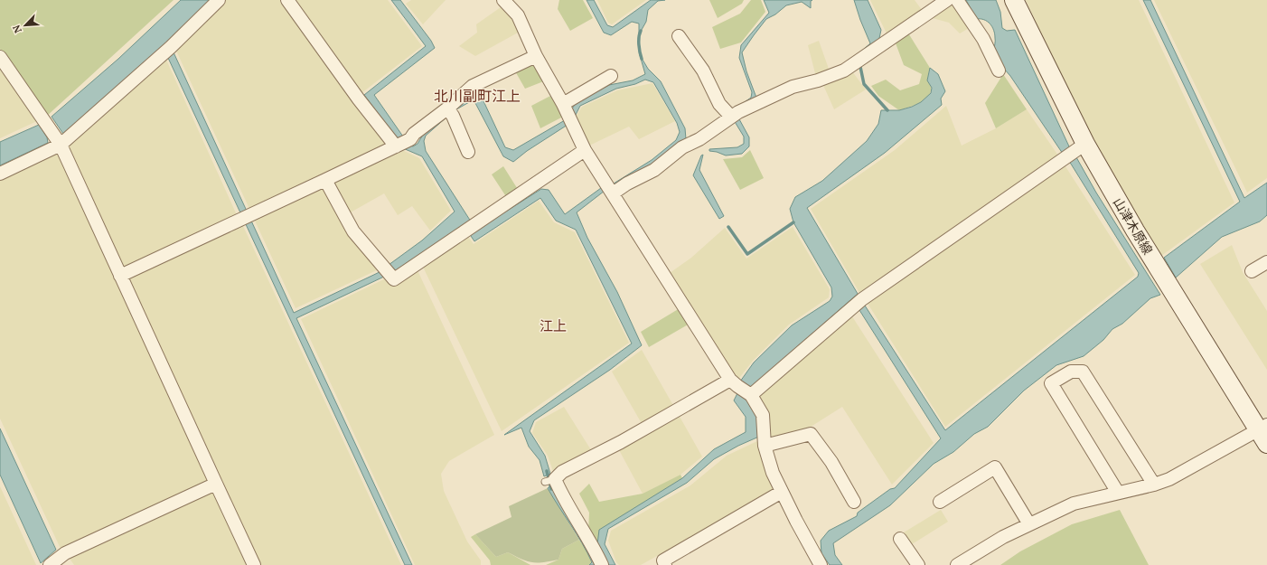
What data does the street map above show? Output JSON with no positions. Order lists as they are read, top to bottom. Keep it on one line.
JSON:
{"streets":{"street":["山津木原線"]},"districts":["北川副町江上","江上"],"north":"bottom left"}
